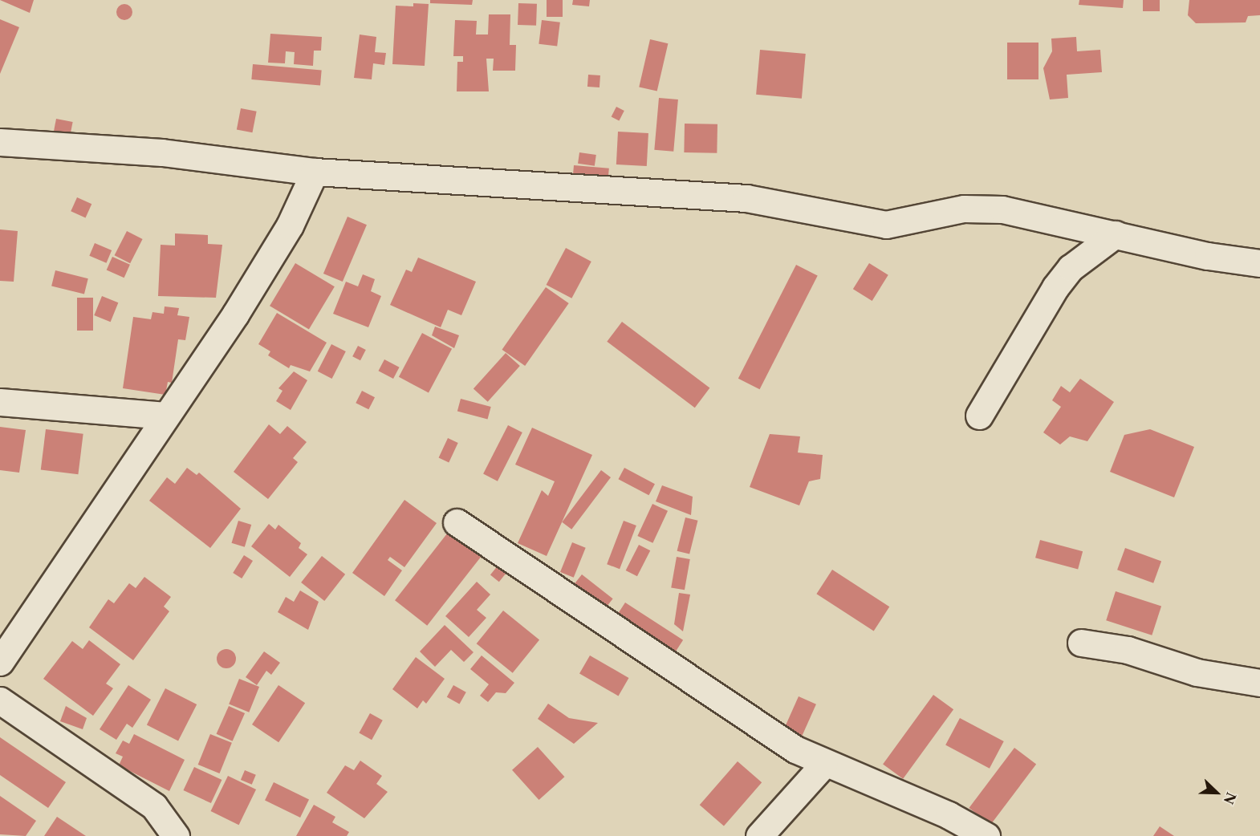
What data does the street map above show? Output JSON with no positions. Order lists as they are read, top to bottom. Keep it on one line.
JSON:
{"north":"bottom right"}
